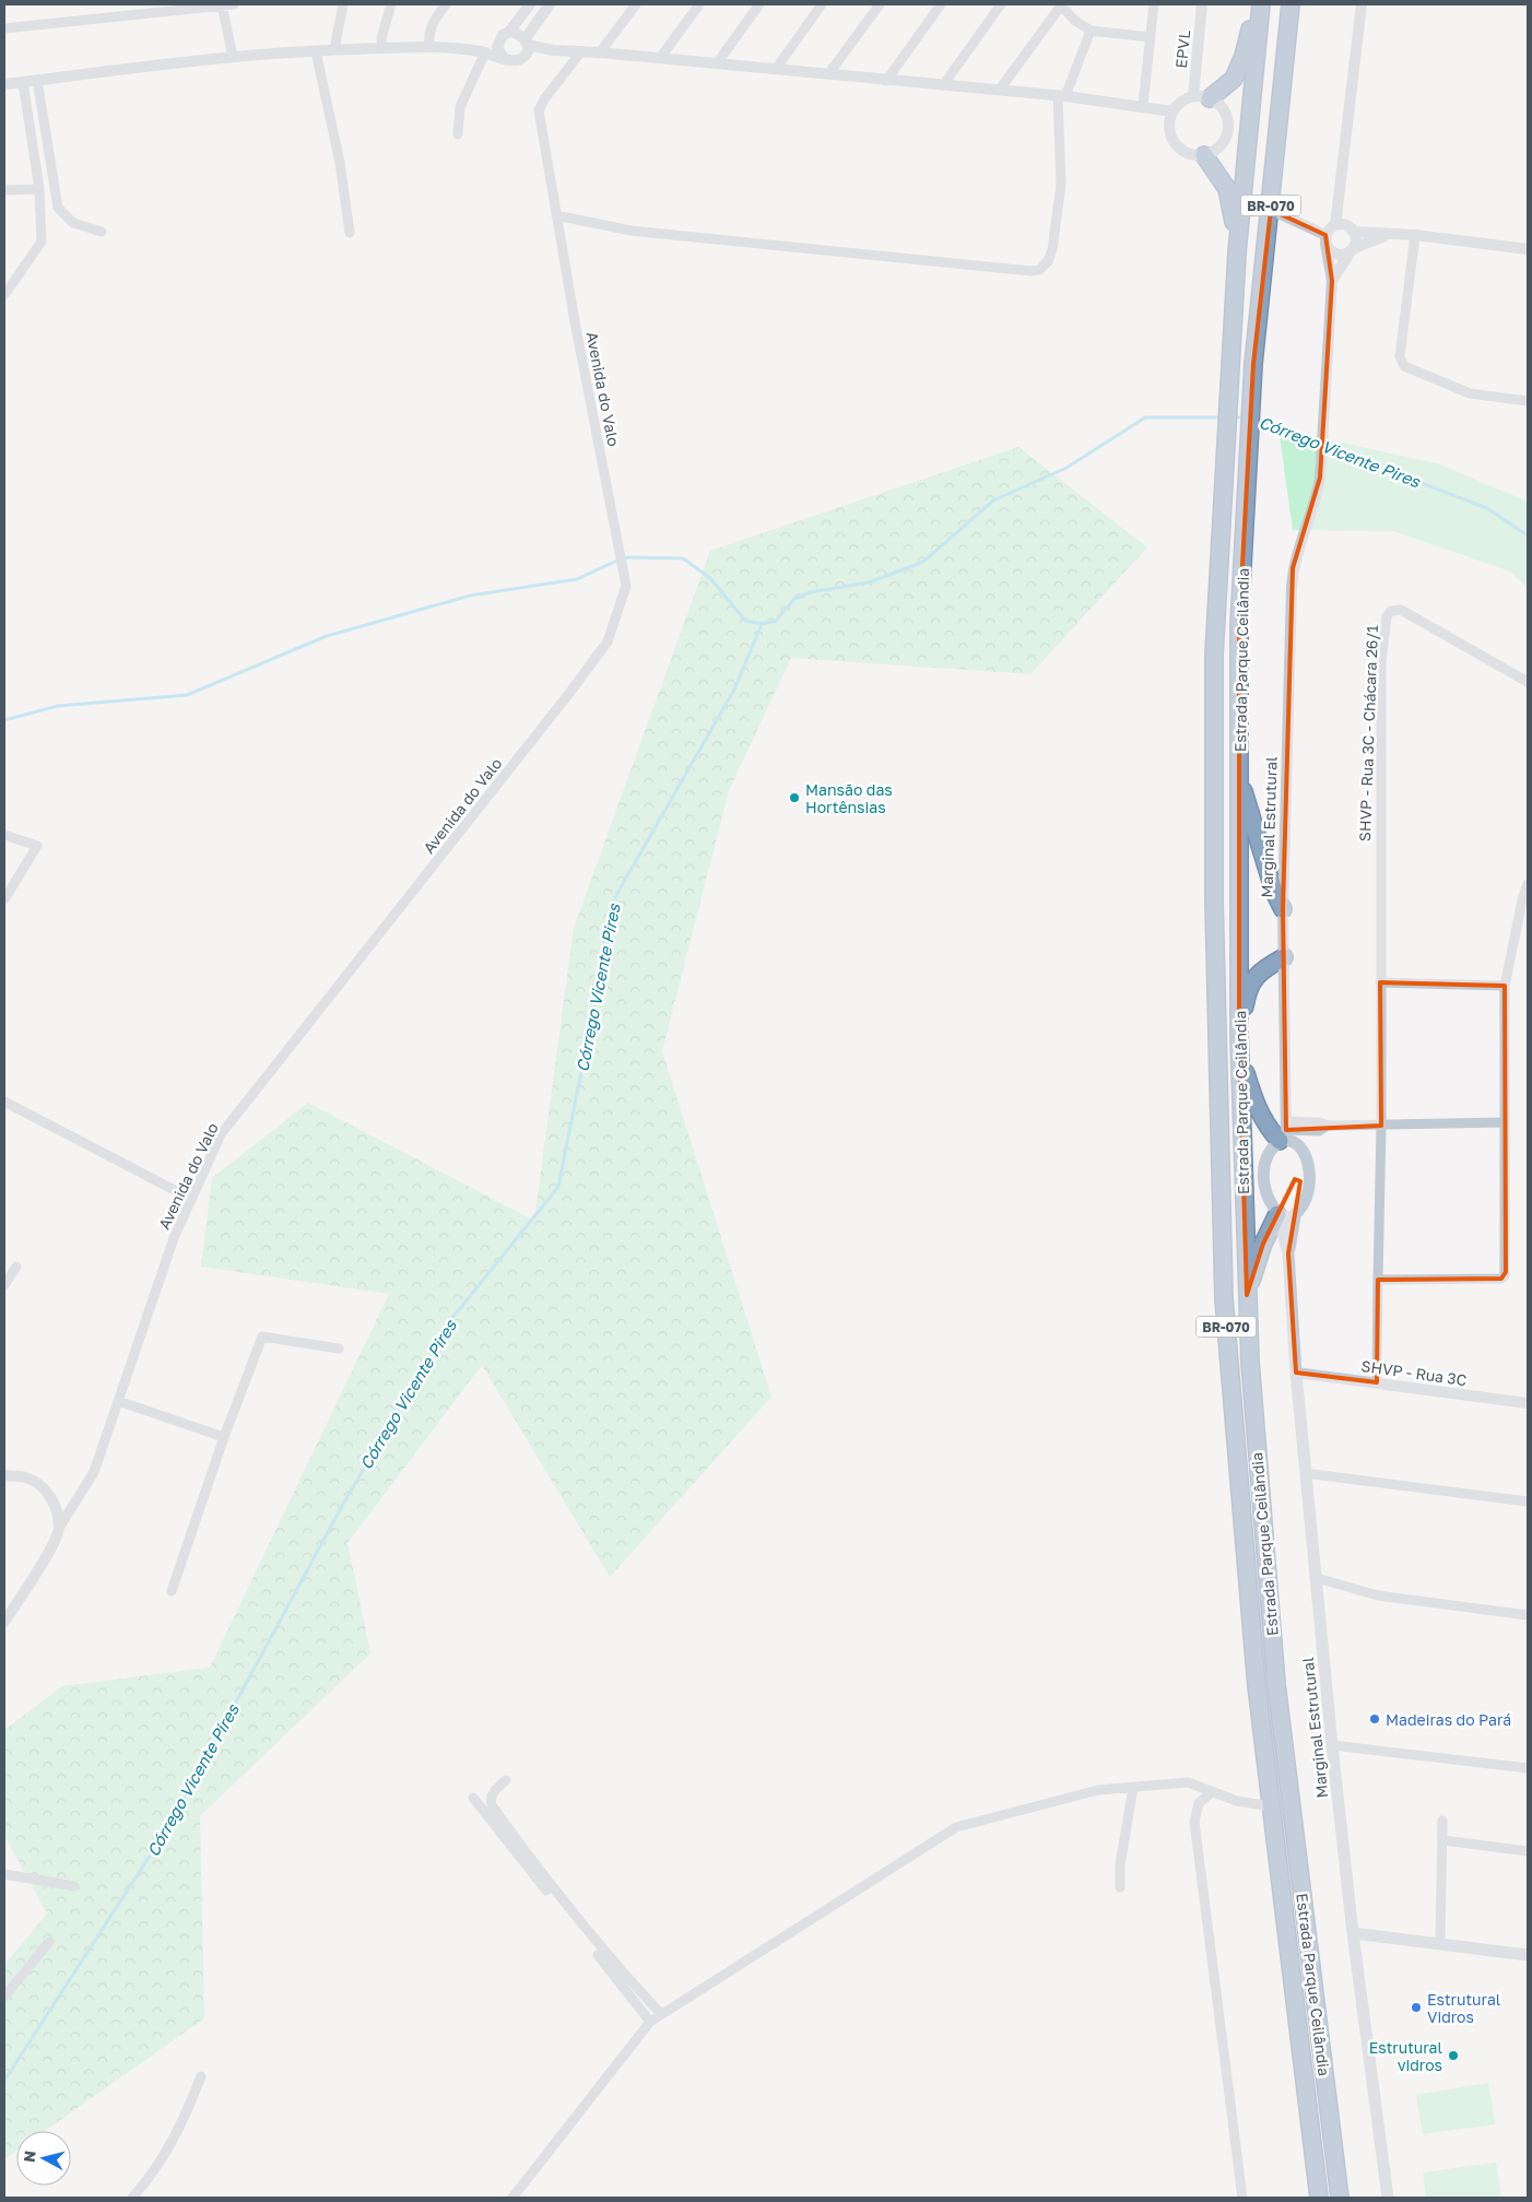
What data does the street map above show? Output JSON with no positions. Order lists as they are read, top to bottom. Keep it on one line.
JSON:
{"streets":{"highway":["BR-070","Estrada Parque Ceilândia"],"main road":["Marginal Estrutural"],"street":["EPVL","Avenida do Valo","SHVP - Rua 3C - Chácara 26/1","SHVP - Rua 3C"]},"crossings":[["SHVP - Rua 3C - Chácara 26/1","SHVP - Rua 3C"],["Marginal Estrutural","SHVP - Rua 3C"]],"water":["Córrego Vicente Pires"],"places":["Mansão das Hortênsias","Madeiras do Pará","Estrutural Vidros","Estrutural vidros"],"north":"left"}
